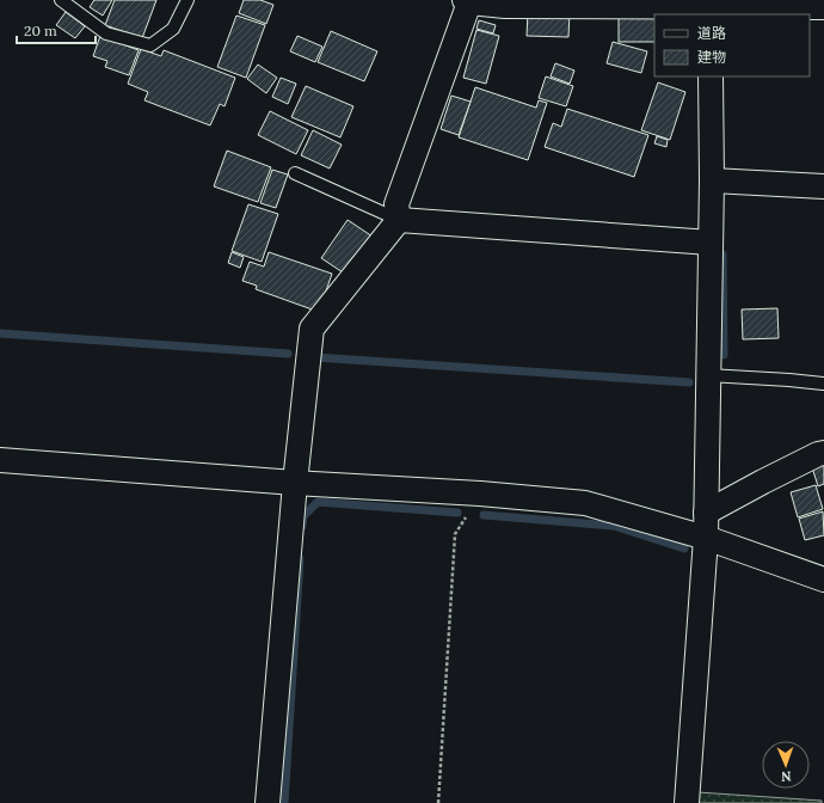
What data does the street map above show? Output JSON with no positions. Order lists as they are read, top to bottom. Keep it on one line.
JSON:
{"legend":["道路","建物"],"scale_bar":"20 m","north":"bottom"}
